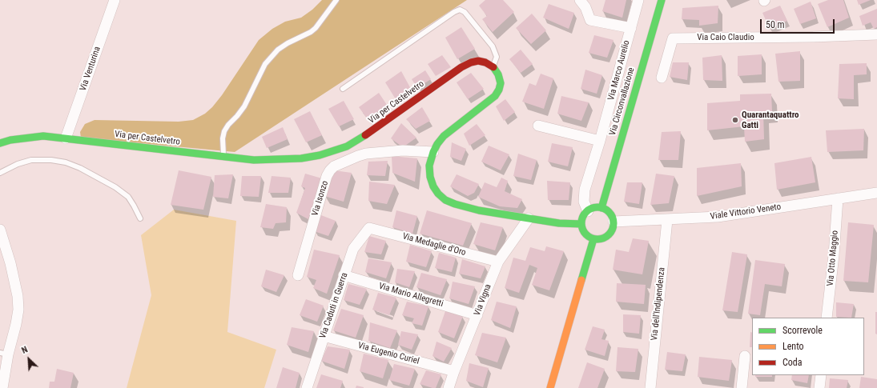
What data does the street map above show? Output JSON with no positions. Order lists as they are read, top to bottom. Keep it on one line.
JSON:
{"streets":{"street":["Via Caio Claudio","Via Venturina","Via Marco Aurelio","Via Circonvallazione","Via per Castelvetro","Via Isonzo","Viale Vittorio Veneto","Via Medaglie d'Oro","Via Otto Maggio","Via Mario Allegretti","Via Vigna","Via dell'Indipendenza","Via Caduti in Guerra","Via Eugenio Curiel"]},"crossings":[["Via Venturina","Via per Castelvetro"],["Via Marco Aurelio","Via Circonvallazione"],["Via Marco Aurelio","Viale Vittorio Veneto"],["Via Circonvallazione","Viale Vittorio Veneto"],["Viale Vittorio Veneto","Via Otto Maggio"],["Viale Vittorio Veneto","Via dell'Indipendenza"],["Via Medaglie d'Oro","Via Vigna"],["Via Medaglie d'Oro","Via Caduti in Guerra"],["Via Mario Allegretti","Via Vigna"],["Via Mario Allegretti","Via Caduti in Guerra"],["Via Vigna","Via Eugenio Curiel"],["Via Caduti in Guerra","Via Eugenio Curiel"]],"places":["Quarantaquattro Gatti"],"legend":["Scorrevole","Lento","Coda"],"scale_bar":"50 m","north":"top left"}
